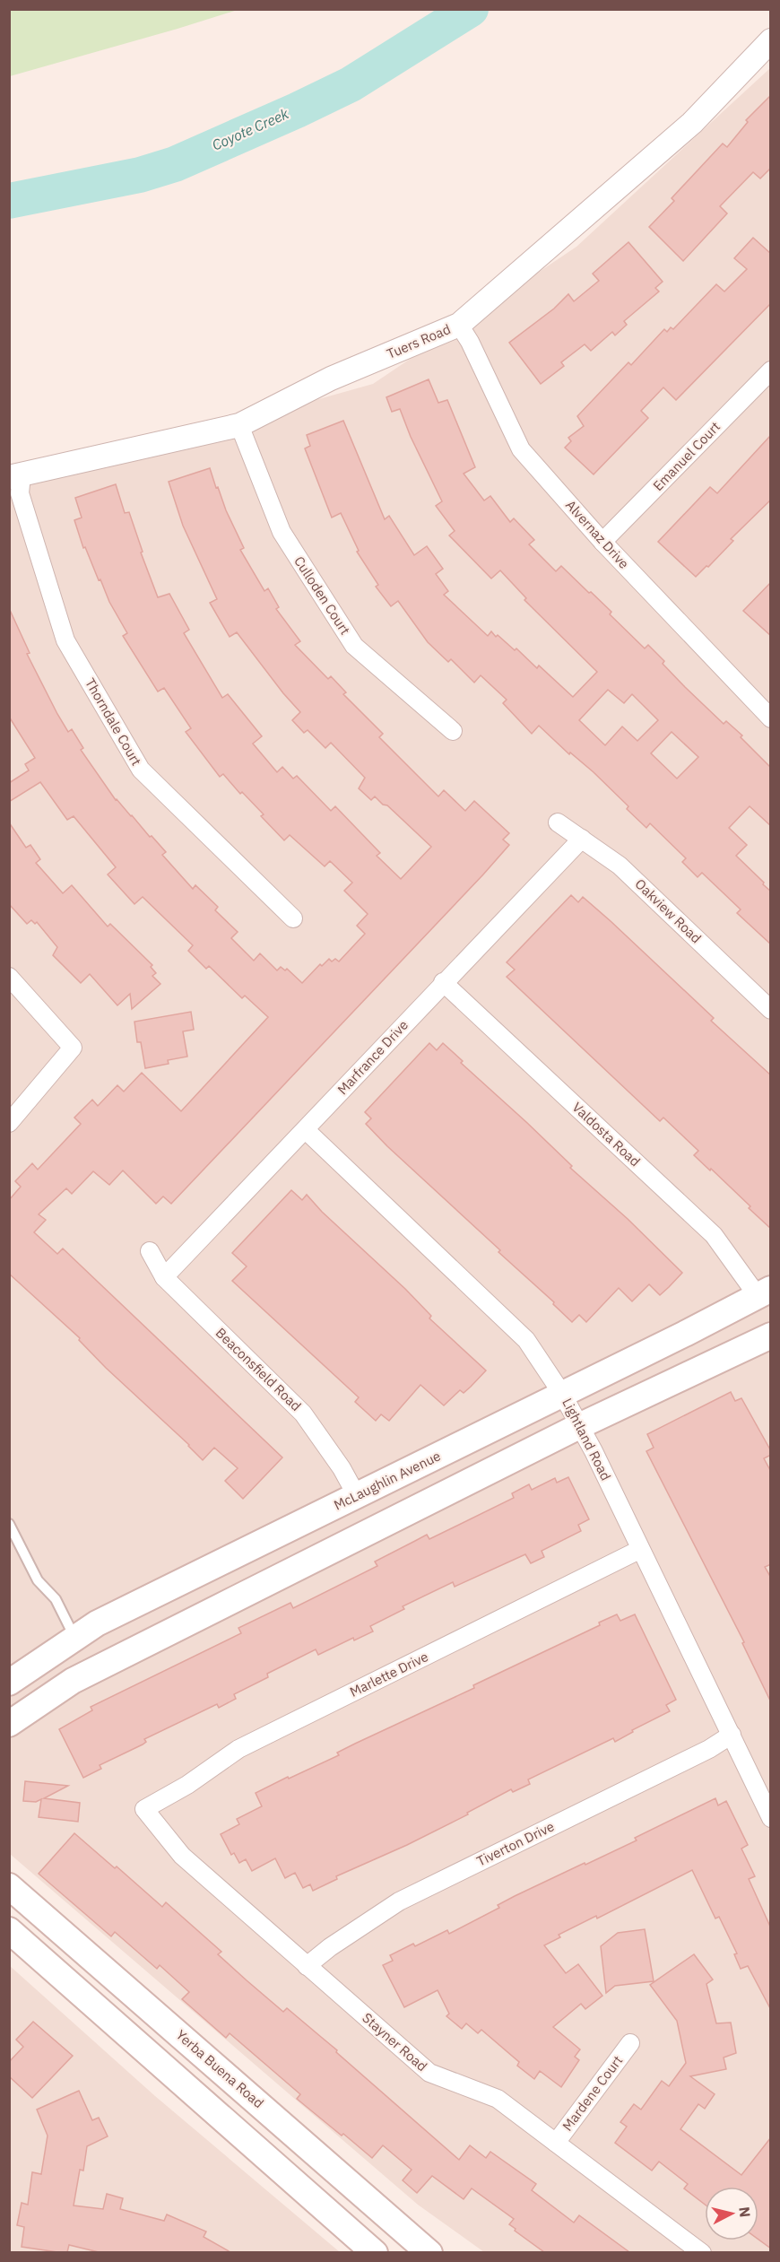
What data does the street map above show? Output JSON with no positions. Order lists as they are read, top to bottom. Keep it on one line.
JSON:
{"streets":{"main road":["McLaughlin Avenue","Yerba Buena Road"],"street":["Tuers Road","Emanuel Court","Alvernaz Drive","Culloden Court","Thorndale Court","Oakview Road","Marfrance Drive","Valdosta Road","Beaconsfield Road","Lightland Road","Marlette Drive","Tiverton Drive","Stayner Road","Mardene Court"]},"crossings":[["Tuers Road","Alvernaz Drive"],["Tuers Road","Culloden Court"],["Tuers Road","Thorndale Court"],["Emanuel Court","Alvernaz Drive"],["Oakview Road","Marfrance Drive"],["Marfrance Drive","Valdosta Road"],["Marfrance Drive","Beaconsfield Road"],["Marfrance Drive","Lightland Road"],["Valdosta Road","McLaughlin Avenue"],["Beaconsfield Road","McLaughlin Avenue"],["Lightland Road","McLaughlin Avenue"],["Lightland Road","Marlette Drive"],["Lightland Road","Tiverton Drive"],["Marlette Drive","Stayner Road"],["Tiverton Drive","Stayner Road"],["Stayner Road","Mardene Court"]],"water":["Coyote Creek"],"north":"right"}
